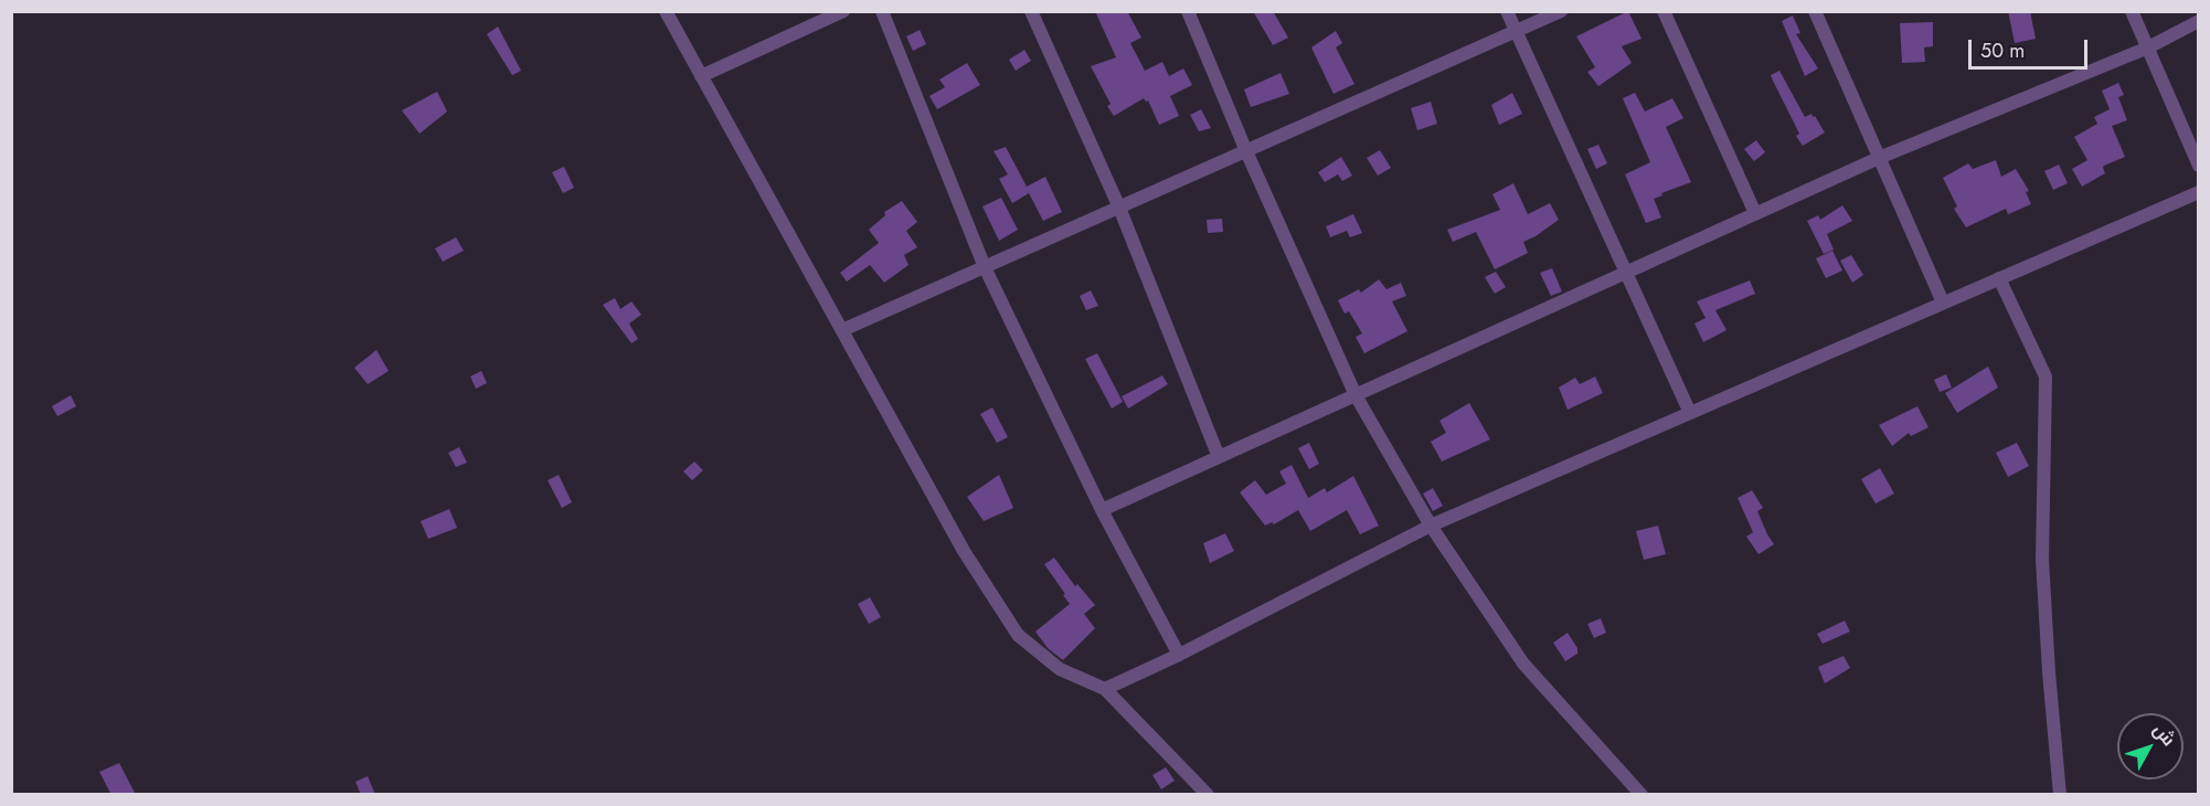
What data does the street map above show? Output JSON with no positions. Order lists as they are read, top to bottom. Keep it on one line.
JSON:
{"scale_bar":"50 m","north":"top right"}
